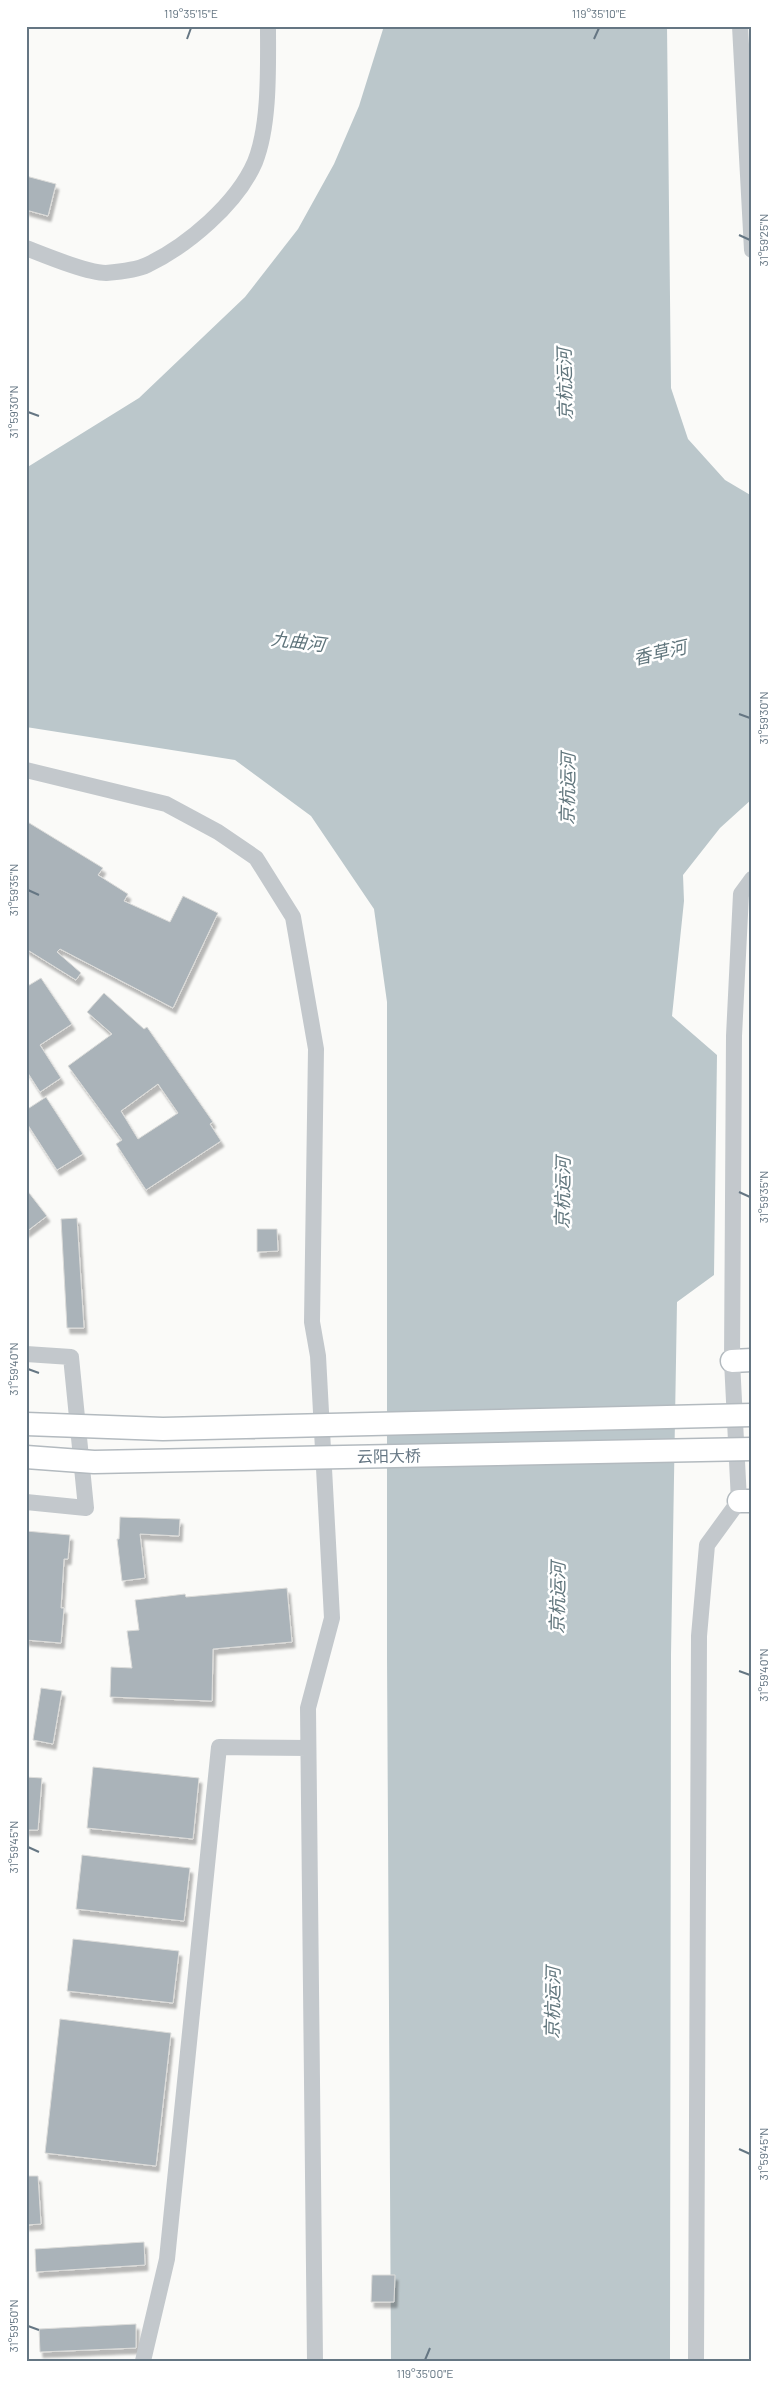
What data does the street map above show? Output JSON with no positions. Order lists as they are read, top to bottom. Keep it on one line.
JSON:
{"streets":{"street":["云阳大桥"]},"water":["京杭运河","九曲河","香草河"],"coordinates":["119°35'15\"E","119°35'10\"E","31°59'25\"N","31°59'30\"N","31°59'35\"N","31°59'40\"N","31°59'45\"N","31°59'50\"N","119°35'00\"E"]}
